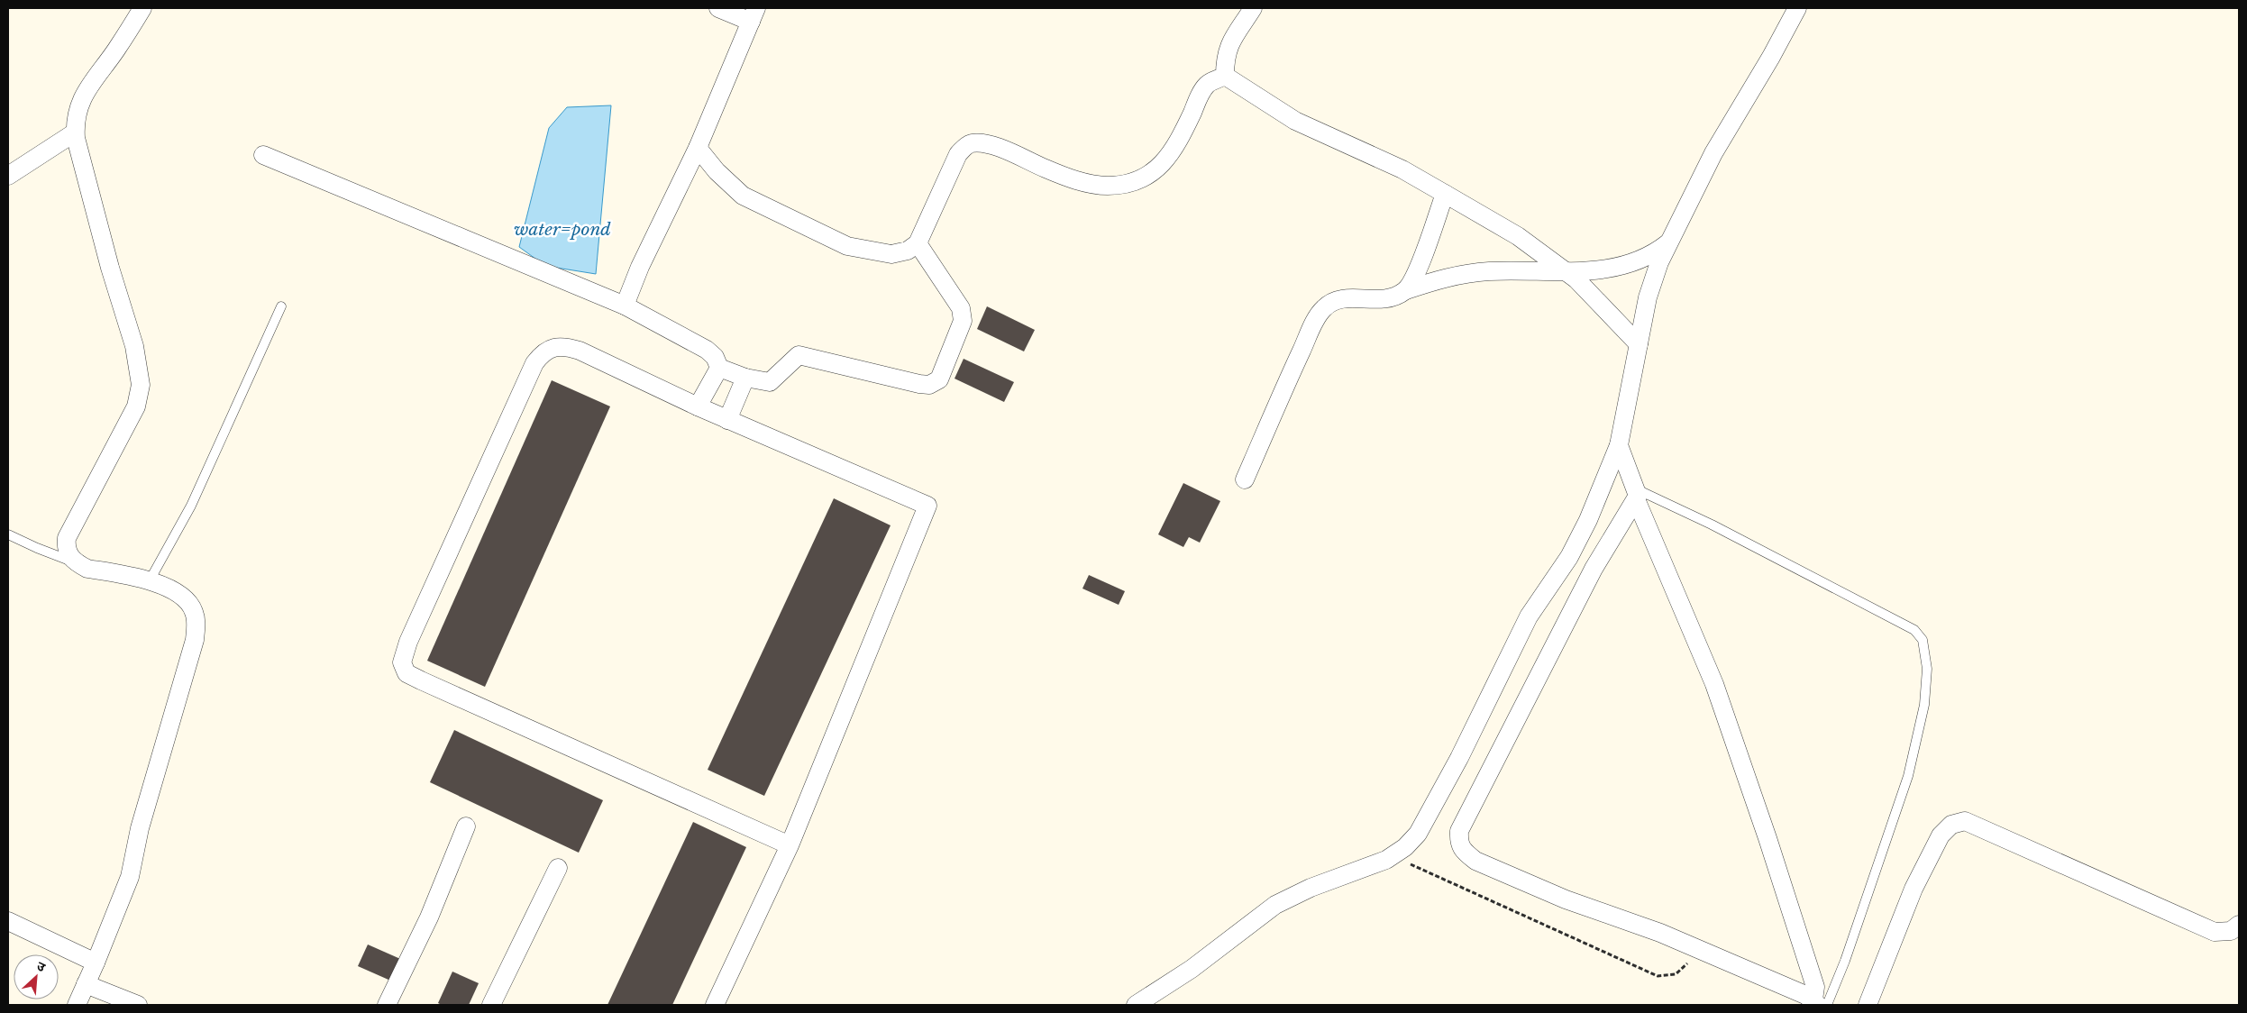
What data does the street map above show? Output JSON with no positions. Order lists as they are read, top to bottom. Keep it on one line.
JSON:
{"water":["water=pond"],"north":"top right"}
